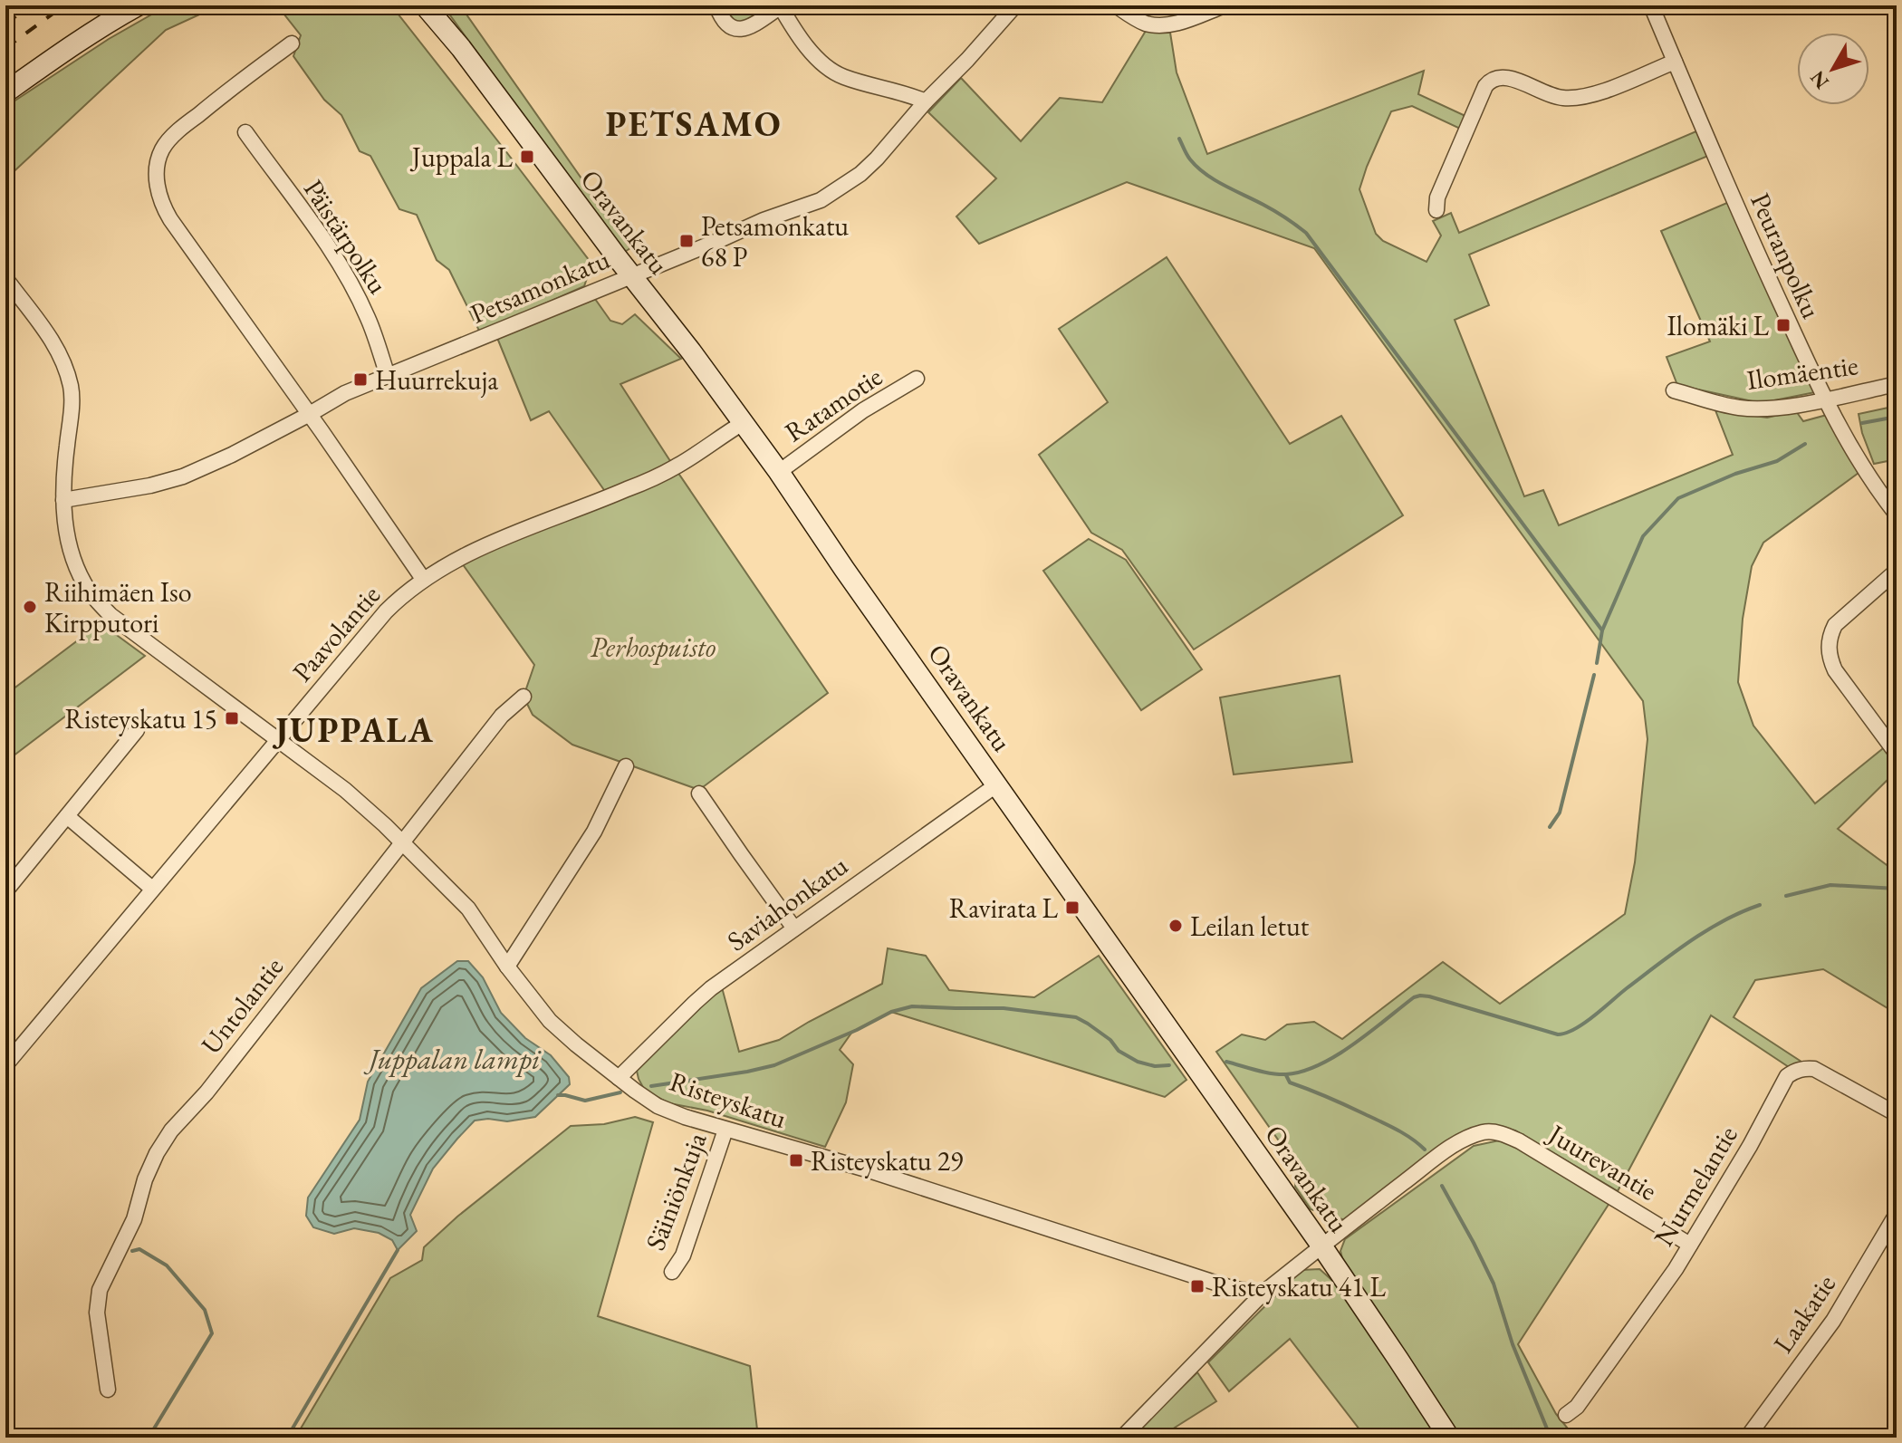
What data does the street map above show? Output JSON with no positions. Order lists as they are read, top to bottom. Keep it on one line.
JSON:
{"streets":{"street":["Oravankatu","Päistärpolku","Peuranpolku","Petsamonkatu","Ilomäentie","Ratamotie","Paavolantie","Saviahonkatu","Untolantie","Risteyskatu","Juurevantie","Nurmelantie","Säiniönkuja","Laakatie"]},"crossings":[["Oravankatu","Petsamonkatu"],["Oravankatu","Ratamotie"],["Oravankatu","Paavolantie"],["Oravankatu","Saviahonkatu"],["Oravankatu","Juurevantie"],["Päistärpolku","Petsamonkatu"],["Peuranpolku","Ilomäentie"],["Petsamonkatu","Risteyskatu"],["Paavolantie","Risteyskatu"],["Saviahonkatu","Risteyskatu"],["Untolantie","Risteyskatu"],["Risteyskatu","Säiniönkuja"],["Juurevantie","Nurmelantie"]],"districts":["PETSAMO","JUPPALA"],"water":["Juppalan lampi"],"parks":["Perhospuisto"],"places":{"transit":["Juppala L","Petsamonkatu 68 P","Ilomäki L","Huurrekuja","Risteyskatu 15","Ravirata L","Risteyskatu 29","Risteyskatu 41 L"],"other":["Riihimäen Iso Kirpputori","Leilan letut"]},"north":"bottom left"}
